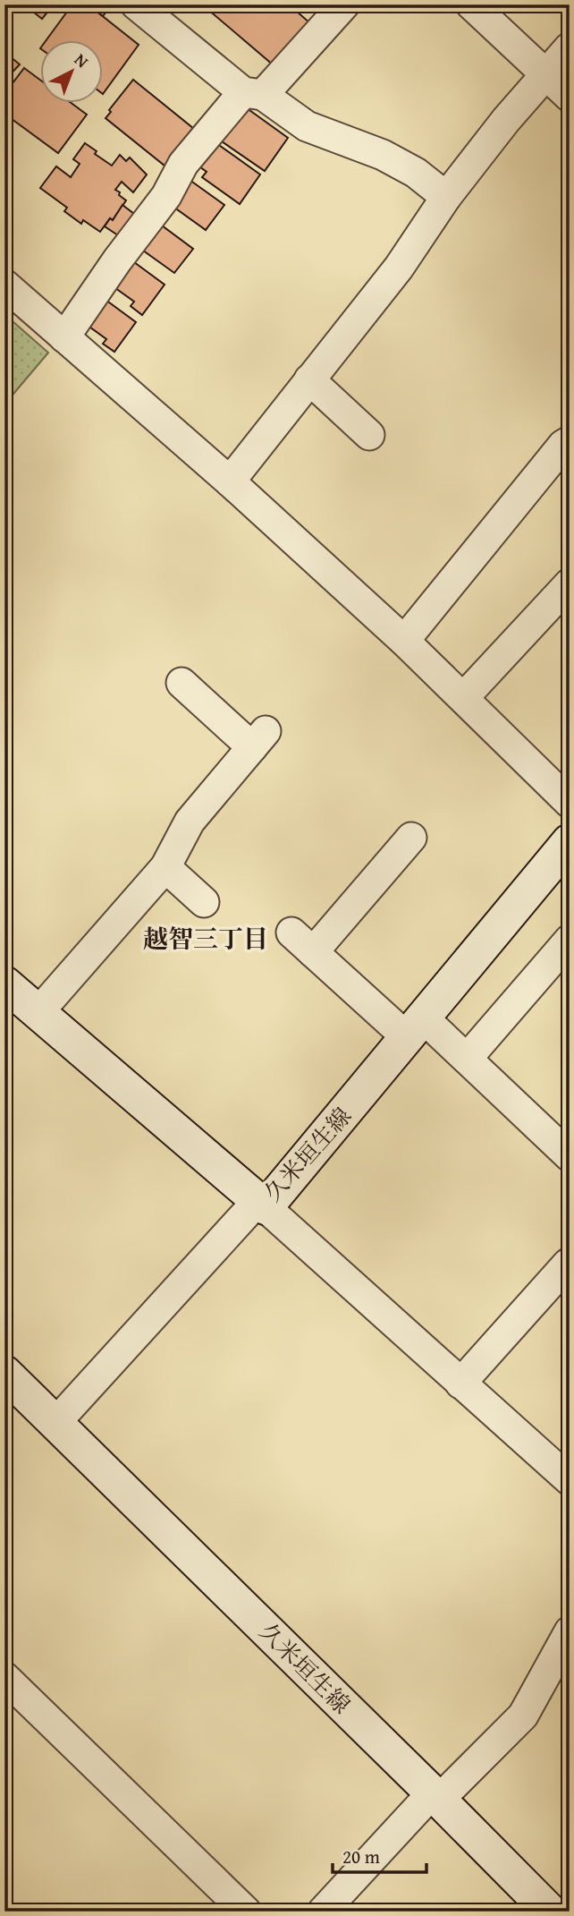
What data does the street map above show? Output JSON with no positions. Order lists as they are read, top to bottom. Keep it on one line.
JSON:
{"streets":{"main road":["久米垣生線"]},"districts":["越智三丁目"],"scale_bar":"20 m","north":"top right"}
